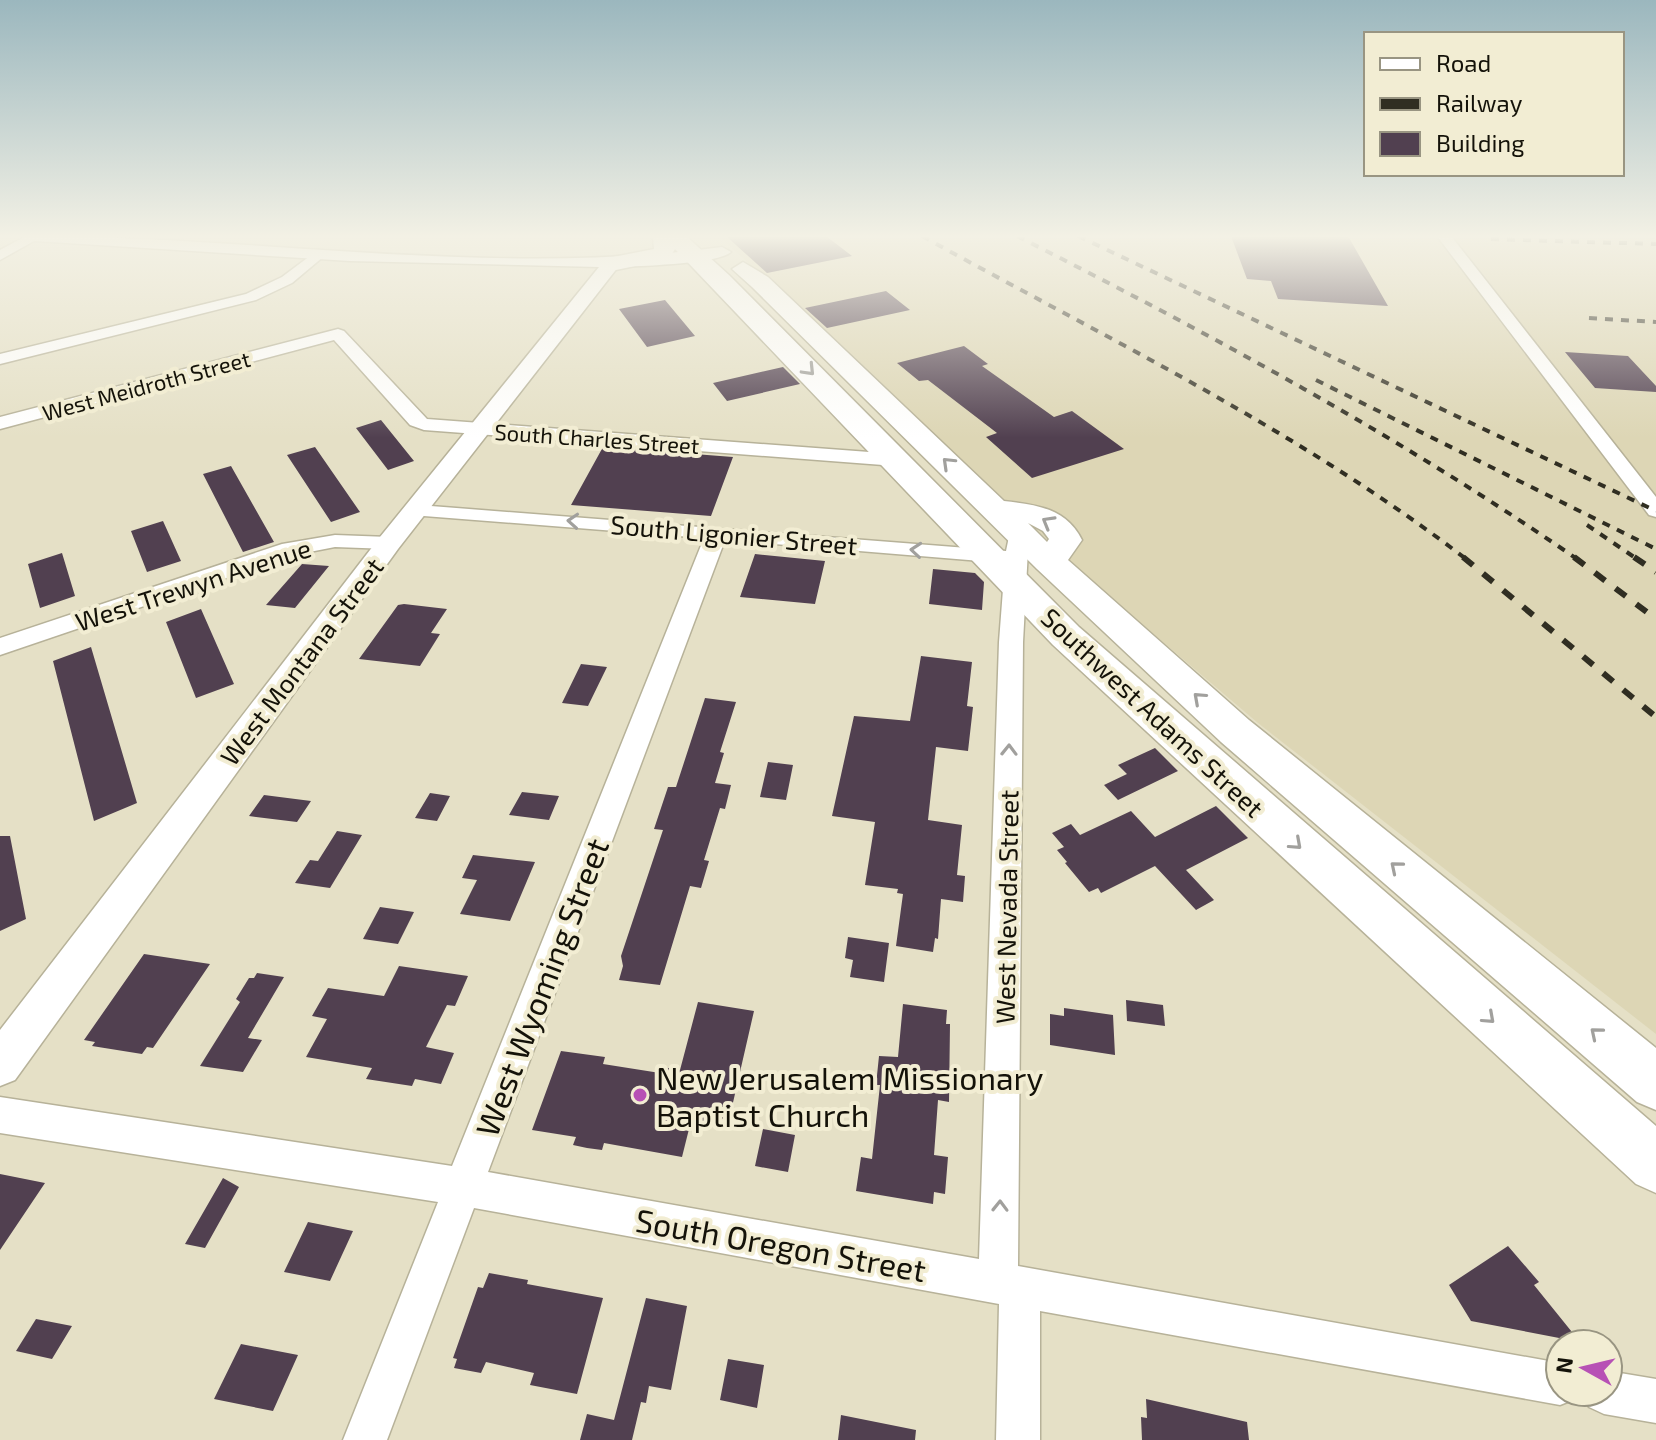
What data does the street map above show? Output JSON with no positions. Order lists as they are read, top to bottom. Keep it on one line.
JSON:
{"streets":{"main road":["Southwest Adams Street"],"street":["West Meidroth Street","South Charles Street","South Ligonier Street","West Trewyn Avenue","West Montana Street","West Nevada Street","West Wyoming Street","South Oregon Street"]},"crossings":[["West Meidroth Street","South Charles Street"],["South Charles Street","West Montana Street"],["South Charles Street","Southwest Adams Street"],["South Ligonier Street","West Montana Street"],["South Ligonier Street","Southwest Adams Street"],["South Ligonier Street","West Nevada Street"],["South Ligonier Street","West Wyoming Street"],["West Trewyn Avenue","West Montana Street"],["Southwest Adams Street","West Nevada Street"],["West Nevada Street","South Oregon Street"],["West Wyoming Street","South Oregon Street"]],"one_way":["South Ligonier Street","West Nevada Street"],"places":["New Jerusalem Missionary Baptist Church"],"legend":["Road","Railway","Building"],"north":"left"}
